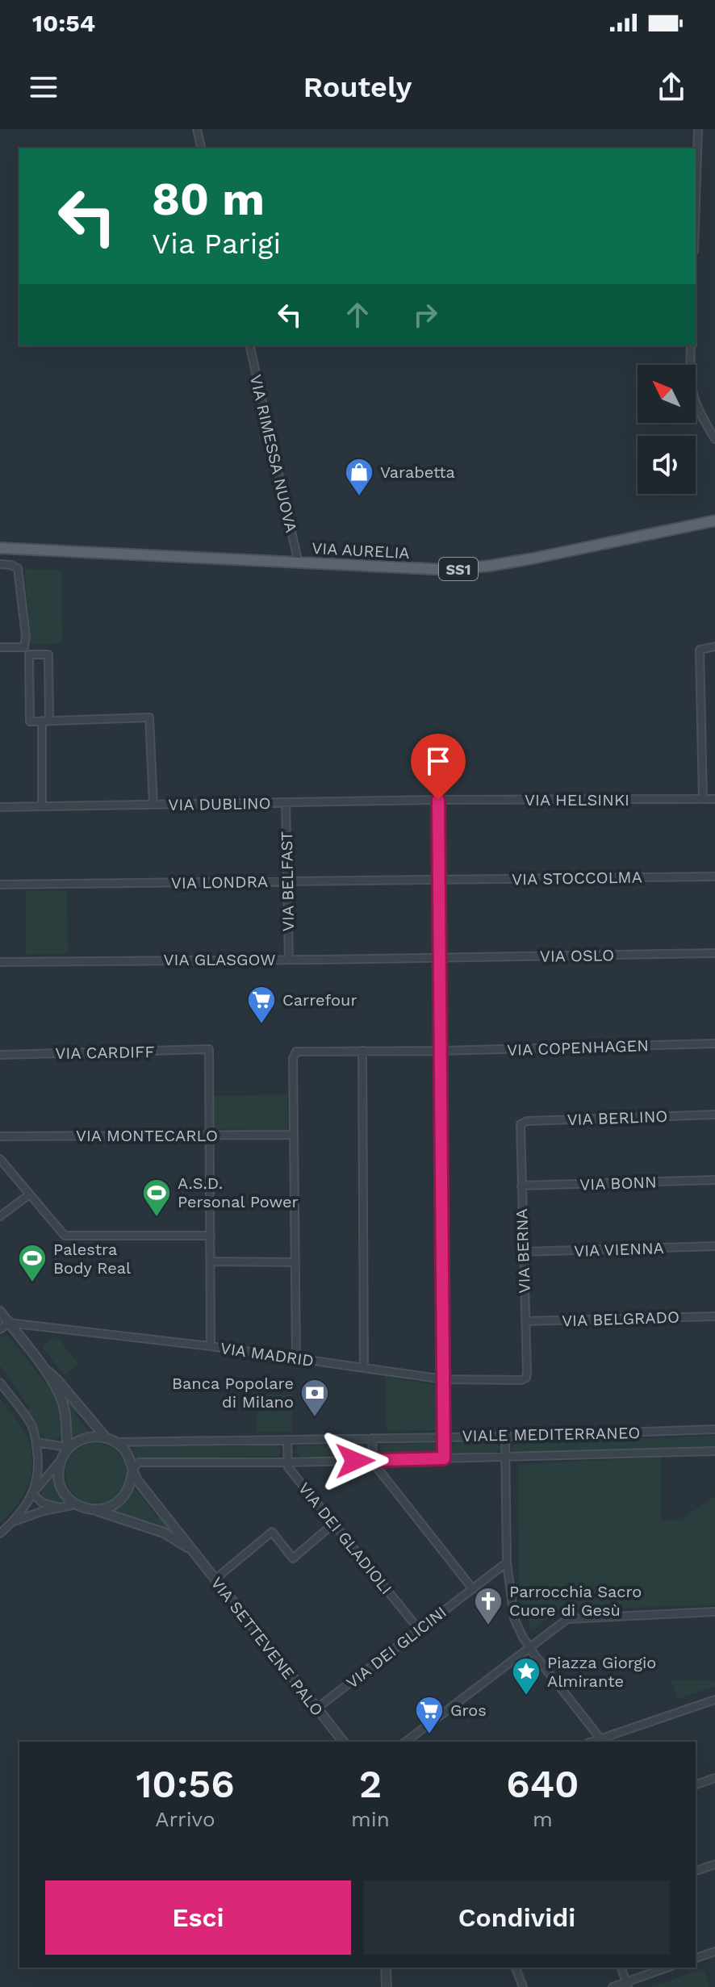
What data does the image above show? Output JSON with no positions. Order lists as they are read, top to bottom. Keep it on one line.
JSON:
{"streets":{"main road":["VIA AURELIA","SS1"],"street":["VIA RIMESSA NUOVA","VIA HELSINKI","VIA DUBLINO","VIA STOCCOLMA","VIA BELFAST","VIA LONDRA","VIA OSLO","VIA GLASGOW","VIA COPENHAGEN","VIA CARDIFF","VIA BERLINO","VIA MONTECARLO","VIA BONN","VIA VIENNA","VIA BERNA","VIA BELGRADO","VIA MADRID","VIALE MEDITERRANEO","VIA DEI GLADIOLI","VIA SETTEVENE PALO","VIA DEI GLICINI"]},"crossings":[["VIA RIMESSA NUOVA","VIA AURELIA"],["VIA HELSINKI","VIA DUBLINO"],["VIA DUBLINO","VIA BELFAST"],["VIA STOCCOLMA","VIA LONDRA"],["VIA BELFAST","VIA LONDRA"],["VIA BELFAST","VIA GLASGOW"],["VIA OSLO","VIA GLASGOW"],["VIA COPENHAGEN","VIA MONTECARLO"],["VIA CARDIFF","VIA MONTECARLO"],["VIA BERLINO","VIA BERNA"],["VIA BONN","VIA BERNA"],["VIA VIENNA","VIA BERNA"],["VIA BERNA","VIA BELGRADO"],["VIA BERNA","VIA MADRID"],["VIALE MEDITERRANEO","VIA DEI GLADIOLI"],["VIALE MEDITERRANEO","VIA SETTEVENE PALO"],["VIA DEI GLADIOLI","VIA DEI GLICINI"],["VIA SETTEVENE PALO","VIA DEI GLICINI"]],"places":{"shop":["Varabetta"],"supermarket":["Carrefour","Gros"],"sports":["A.S.D. Personal Power","Palestra Body Real"],"bank":["Banca Popolare di Milano"],"church":["Parrocchia Sacro Cuore di Gesù"],"place":["Piazza Giorgio Almirante"]},"north":"top left","page":{"status":"10:54","header":"Routely","turn":["80 m","Via Parigi"],"eta":["10:56","Arrivo","2","min","640","m"],"buttons":["Esci","Condividi"]}}
